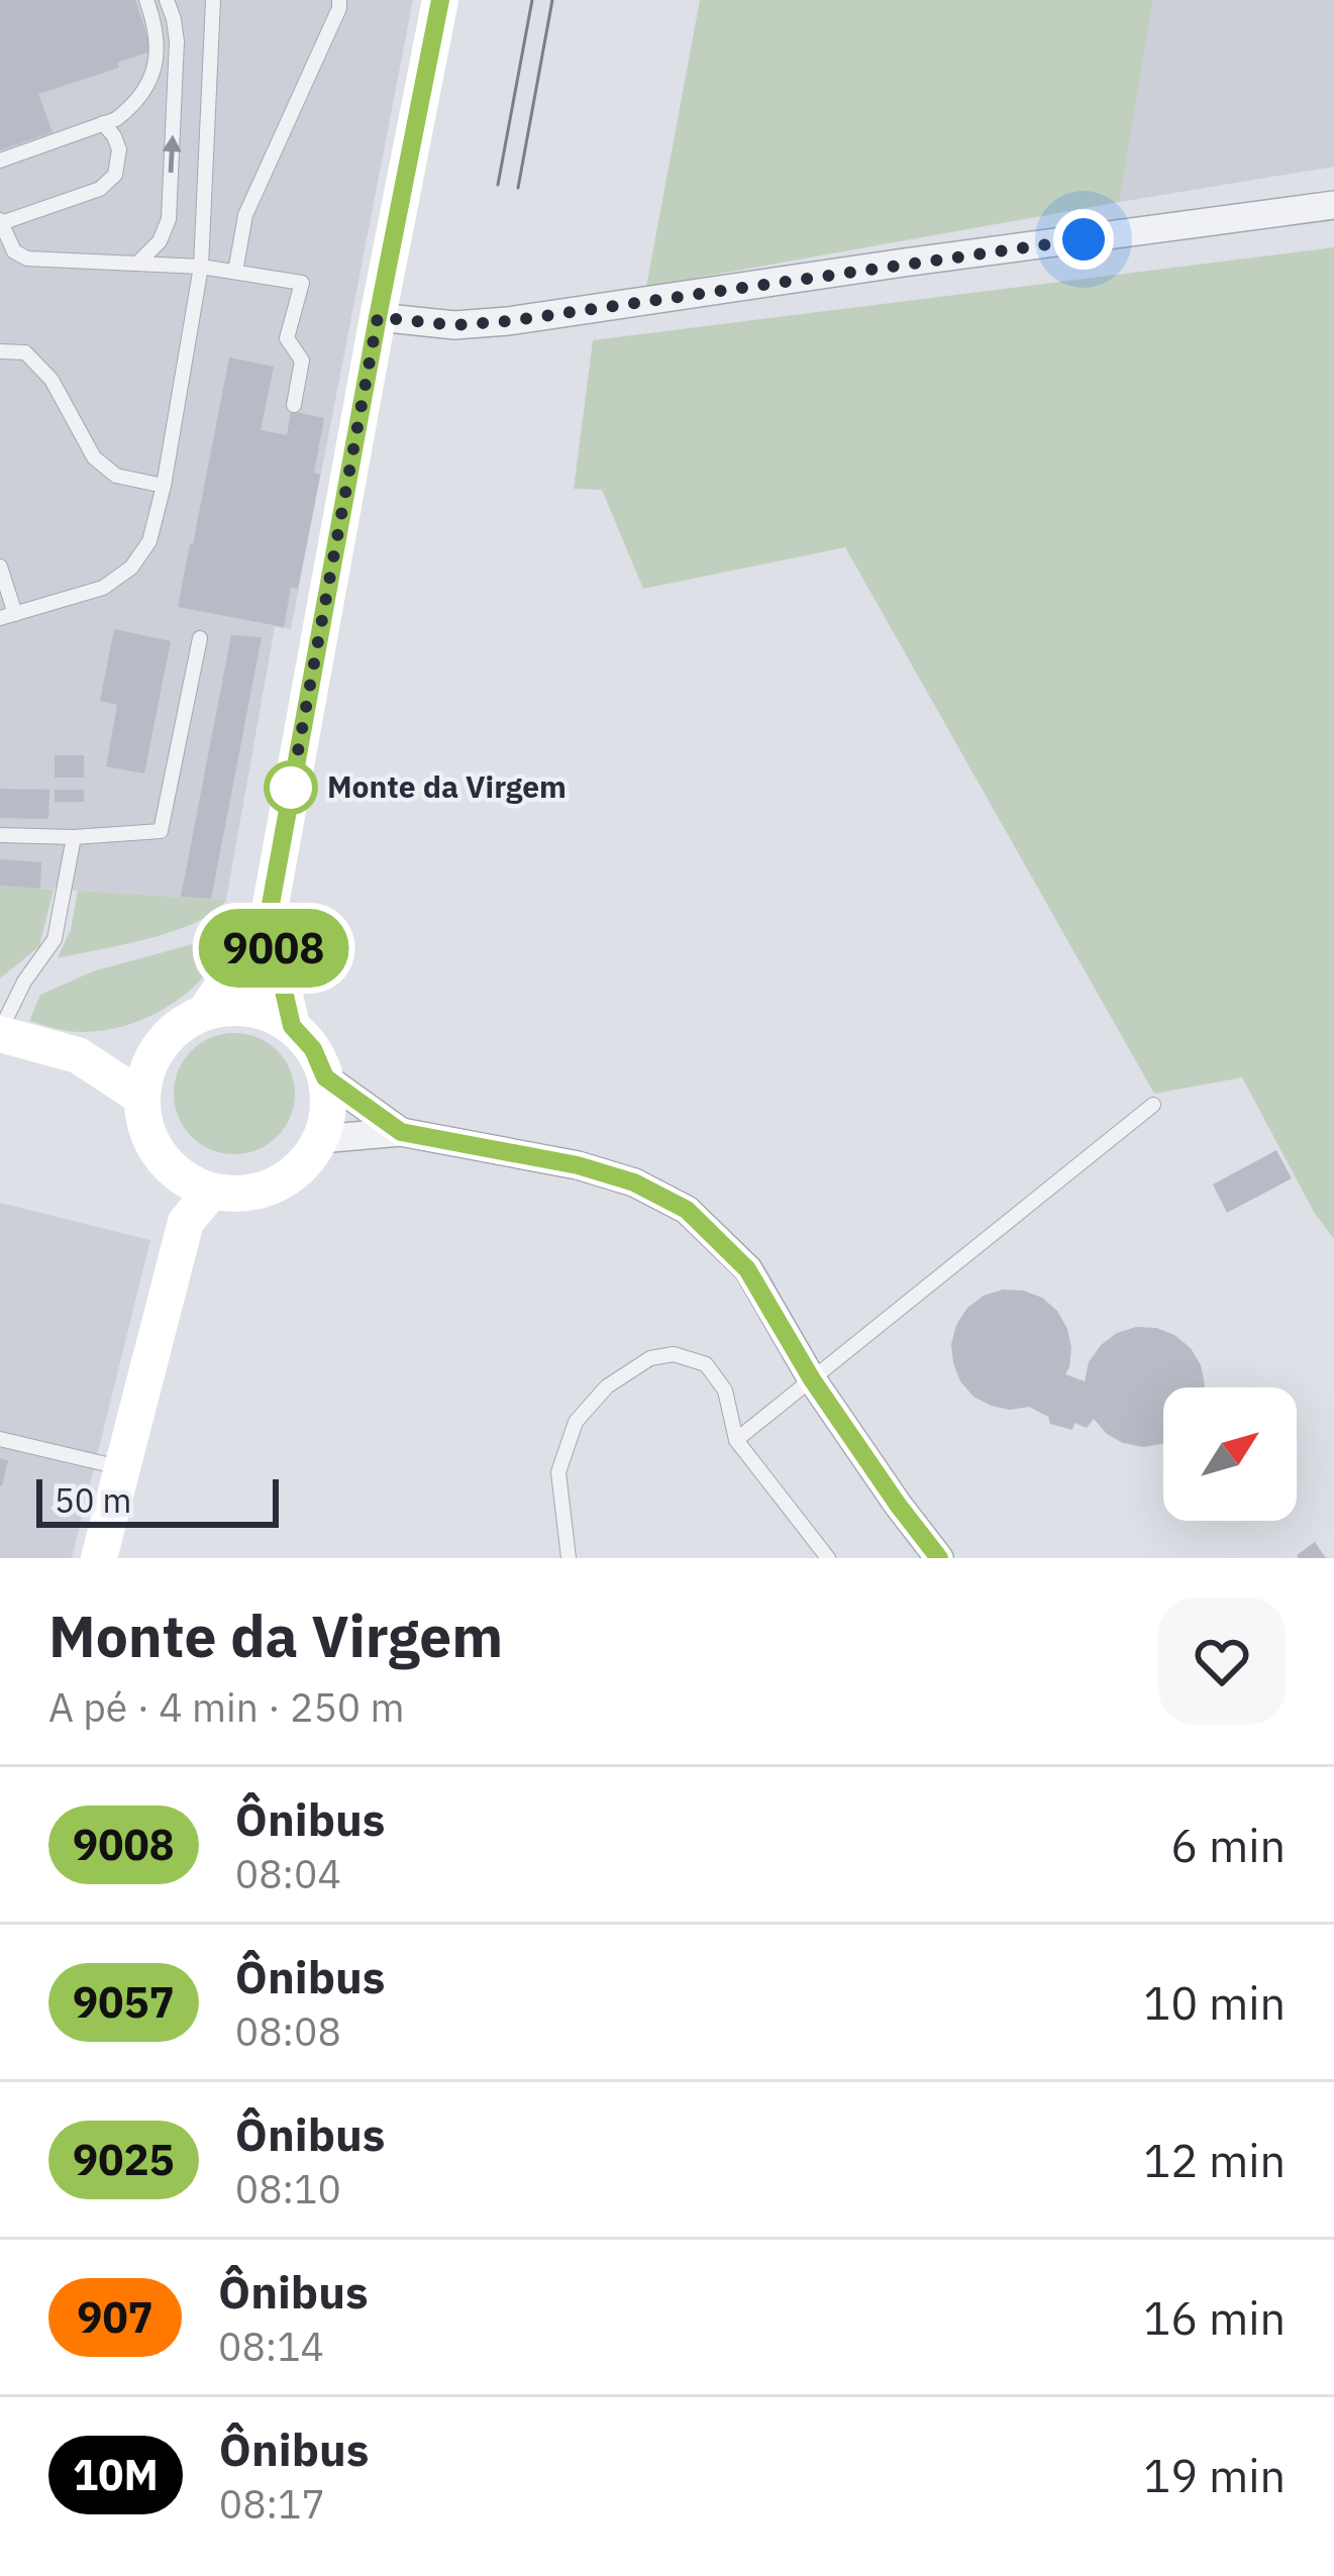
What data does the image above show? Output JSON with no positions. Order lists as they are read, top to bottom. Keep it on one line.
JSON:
{"places":["Monte da Virgem"],"lines":["bus line 9008"],"scale_bar":"50 m","north":"top right","page":{"on_map":"9008","scale":"50 m","heading":["Monte da Virgem","A pé · 4 min · 250 m"],"list":[{"mark":"9008","name":"Ônibus","note":"08:04","value":"6 min"},{"mark":"9057","name":"Ônibus","note":"08:08","value":"10 min"},{"mark":"9025","name":"Ônibus","note":"08:10","value":"12 min"},{"mark":"907","name":"Ônibus","note":"08:14","value":"16 min"},{"mark":"10M","name":"Ônibus","note":"08:17","value":"19 min"}]}}
